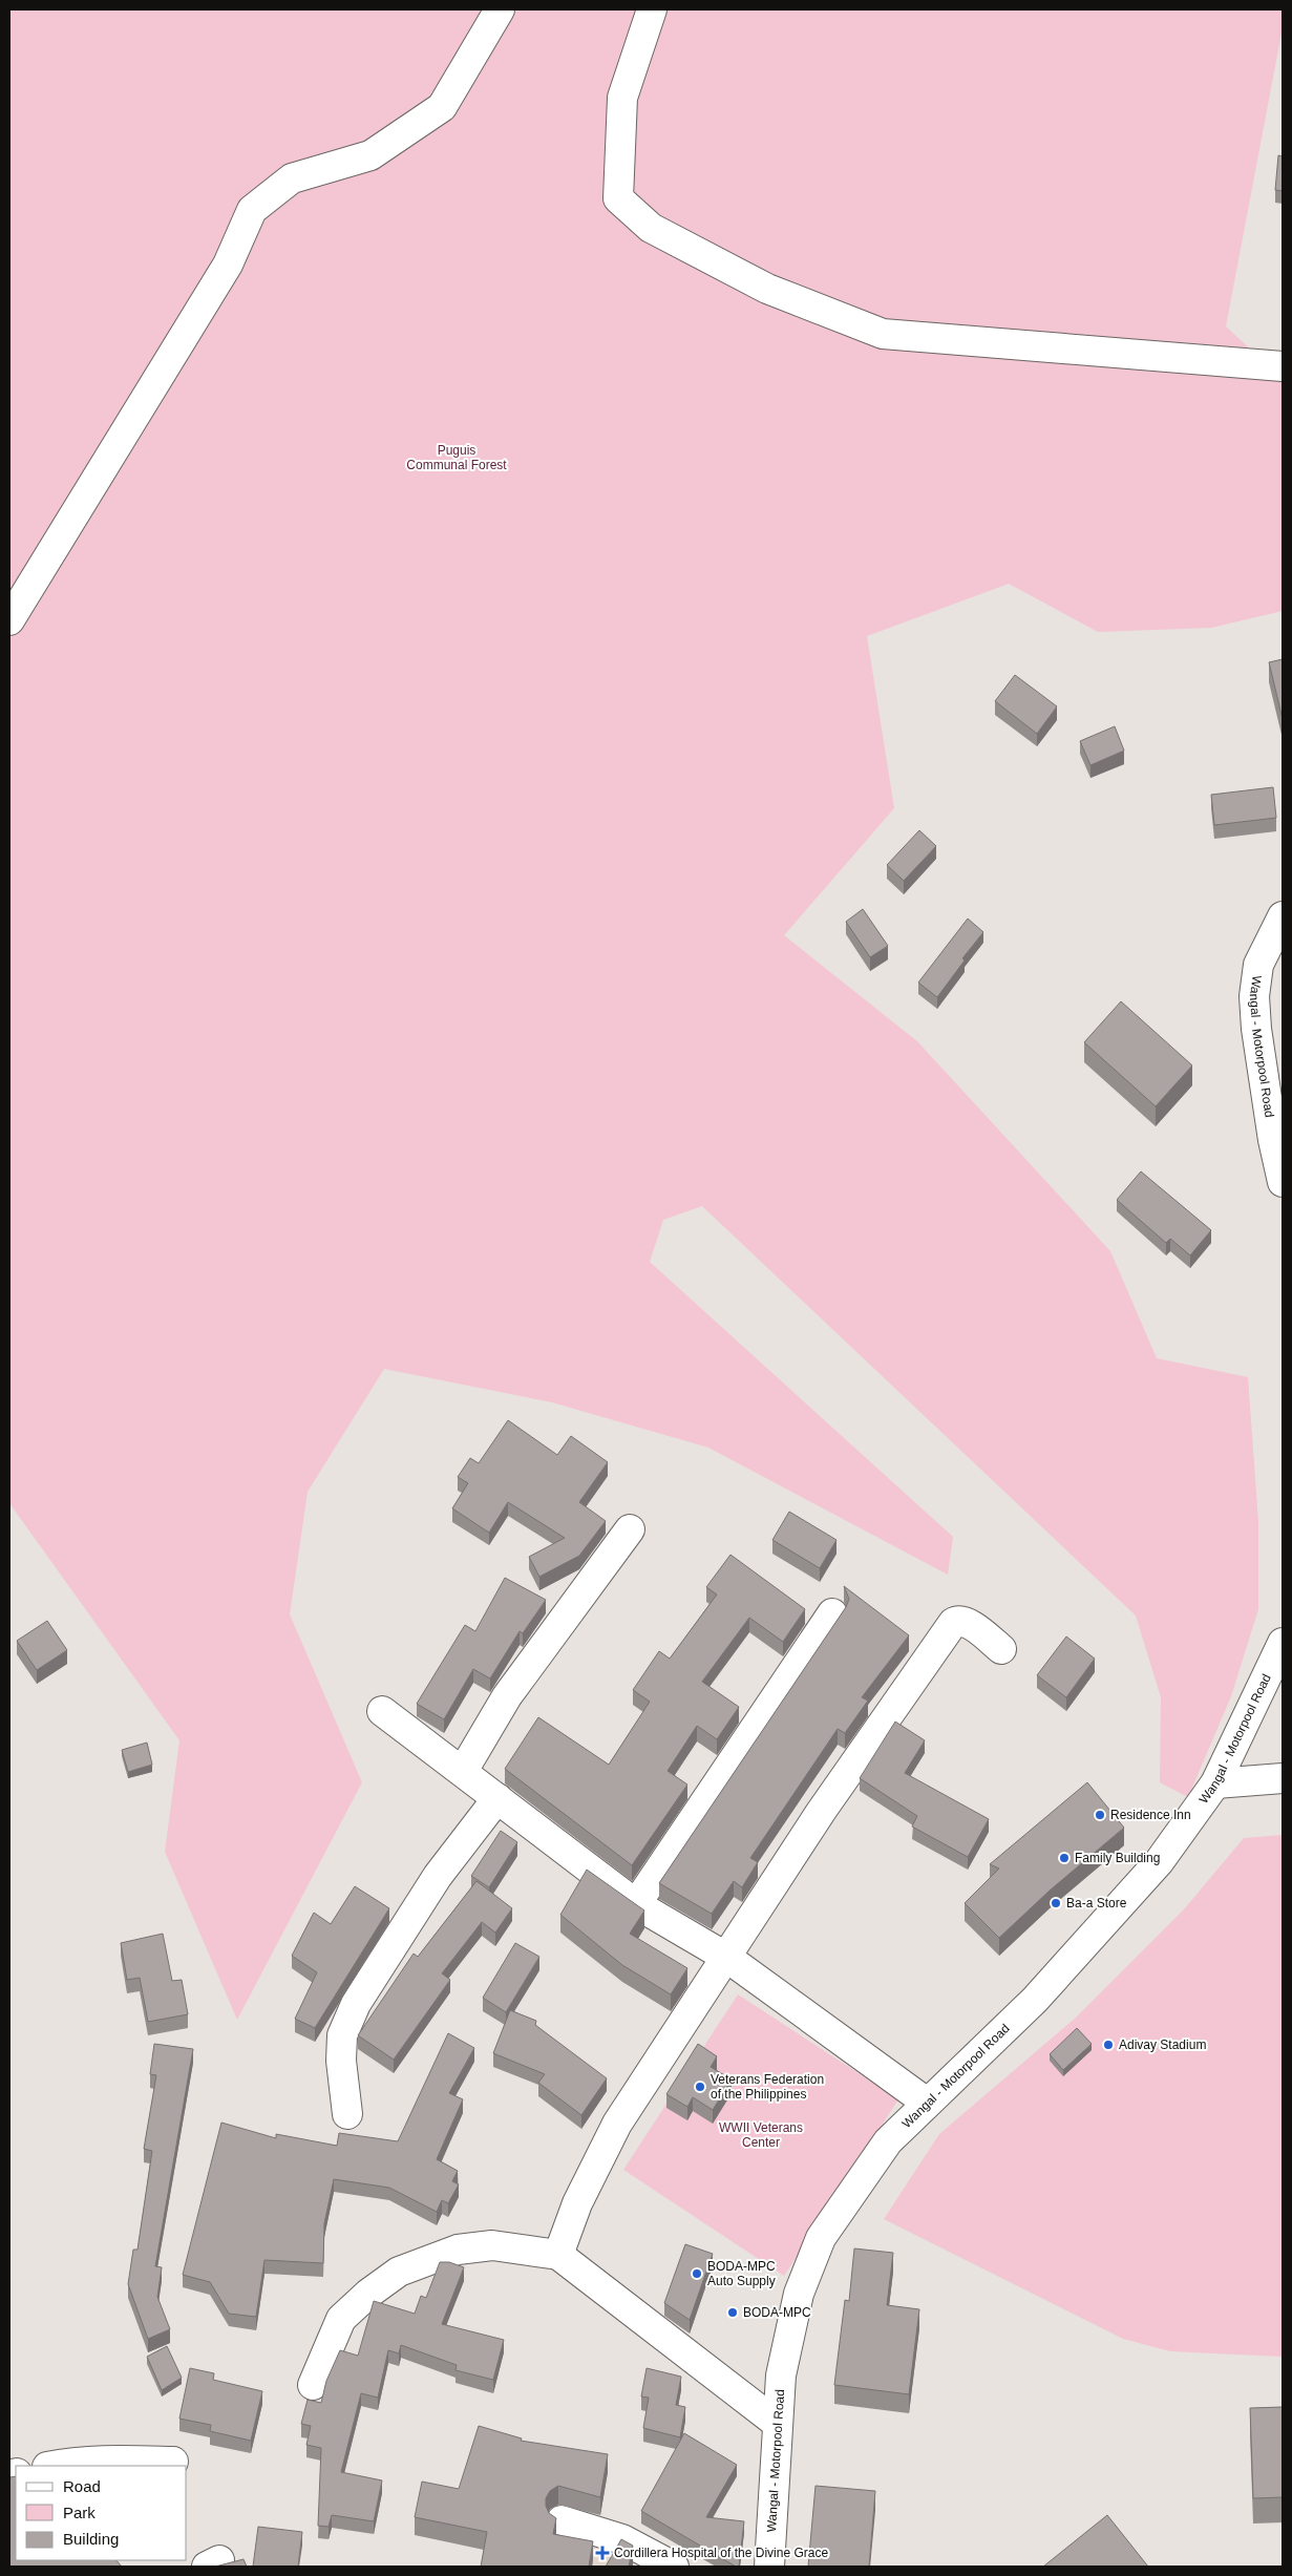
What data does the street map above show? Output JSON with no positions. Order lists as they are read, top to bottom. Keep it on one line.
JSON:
{"streets":{"street":["Wangal - Motorpool Road"]},"parks":["Puguis Communal Forest","WWII Veterans Center"],"places":{"other":["Residence Inn","Family Building","Ba-a Store","Adivay Stadium","Veterans Federation of the Philippines","BODA-MPC Auto Supply","BODA-MPC"],"health":["Cordillera Hospital of the Divine Grace"]},"legend":["Road","Park","Building"]}
